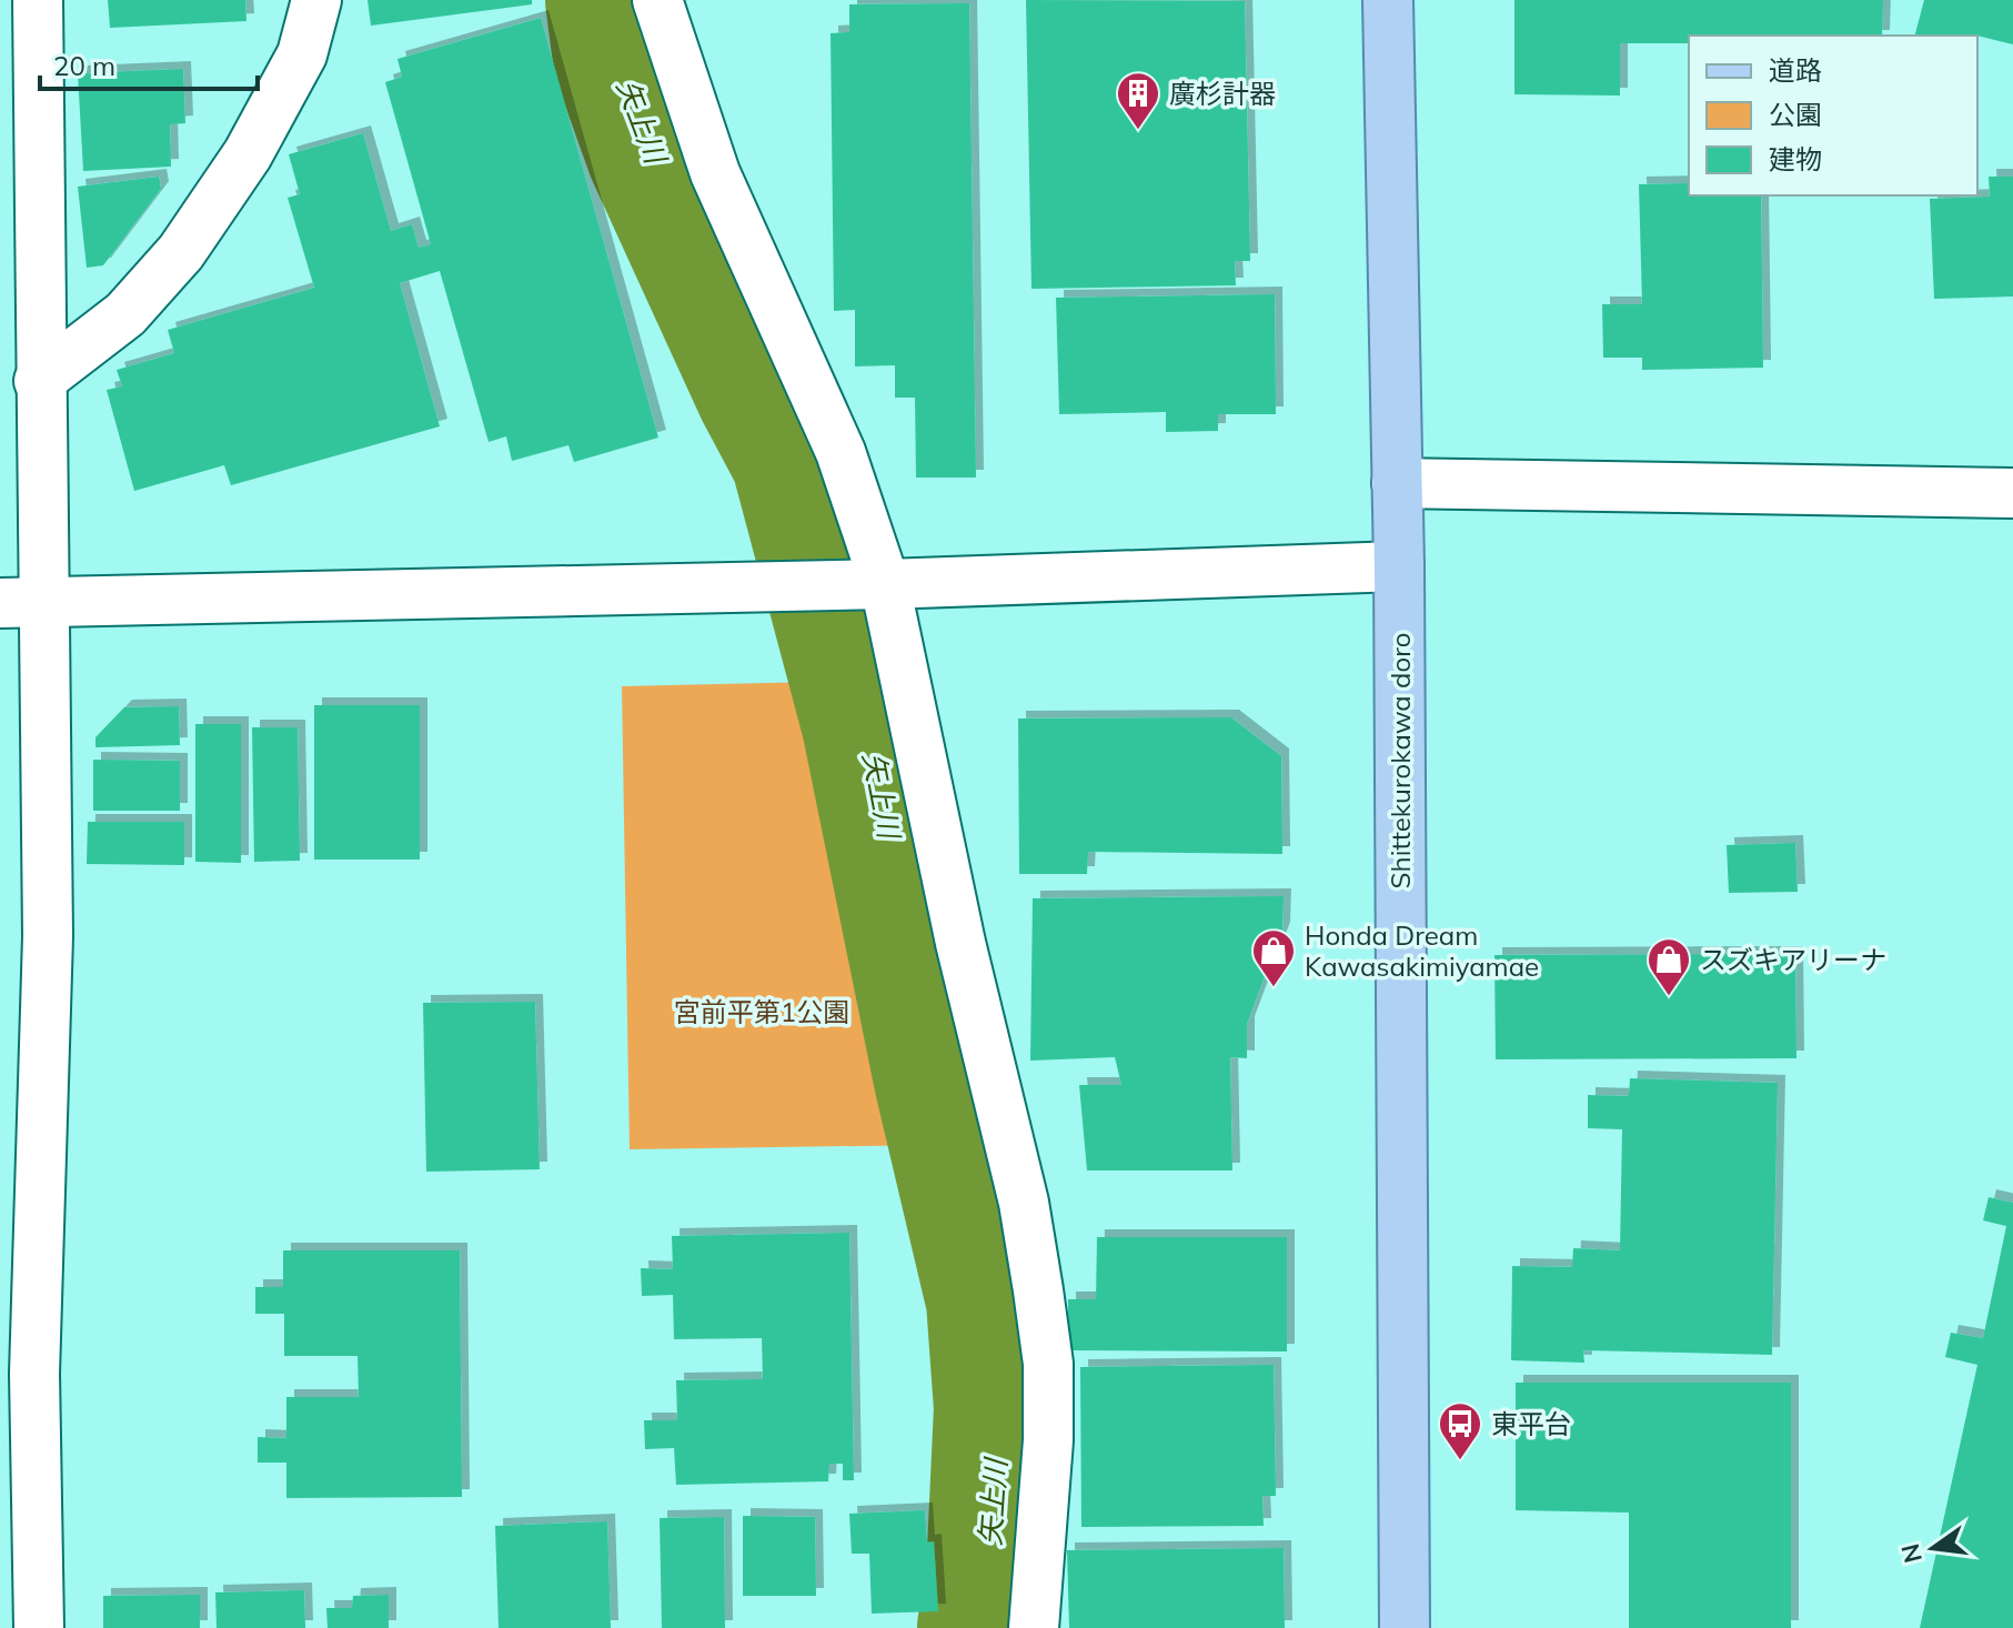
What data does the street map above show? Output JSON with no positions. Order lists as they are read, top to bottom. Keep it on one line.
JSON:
{"streets":{"main road":["Shittekurokawa doro"]},"water":["矢上川"],"parks":["宮前平第1公園"],"places":{"building":["廣杉計器"],"shop":["Honda Dream Kawasakimiyamae","スズキアリーナ"],"bus stop":["東平台"]},"legend":["道路","公園","建物"],"scale_bar":"20 m","north":"left"}
